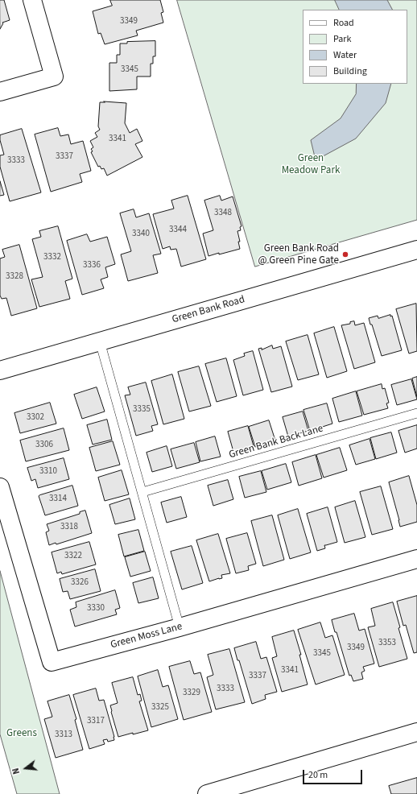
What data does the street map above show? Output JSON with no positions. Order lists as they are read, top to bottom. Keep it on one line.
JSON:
{"streets":{"street":["Green Bank Road","Green Moss Lane"],"lane":["Green Bank Back Lane"]},"parks":["Green Meadow Park","Greens"],"places":["Green Bank Road @ Green Pine Gate"],"house_numbers":["3349","3345","3341","3337","3333","3348","3344","3340","3332","3336","3328","3335","3302","3306","3310","3314","3318","3322","3326","3330","3353","3349","3345","3341","3337","3333","3329","3325","3317","3313"],"legend":["Road","Park","Water","Building"],"scale_bar":"20 m","north":"left"}
